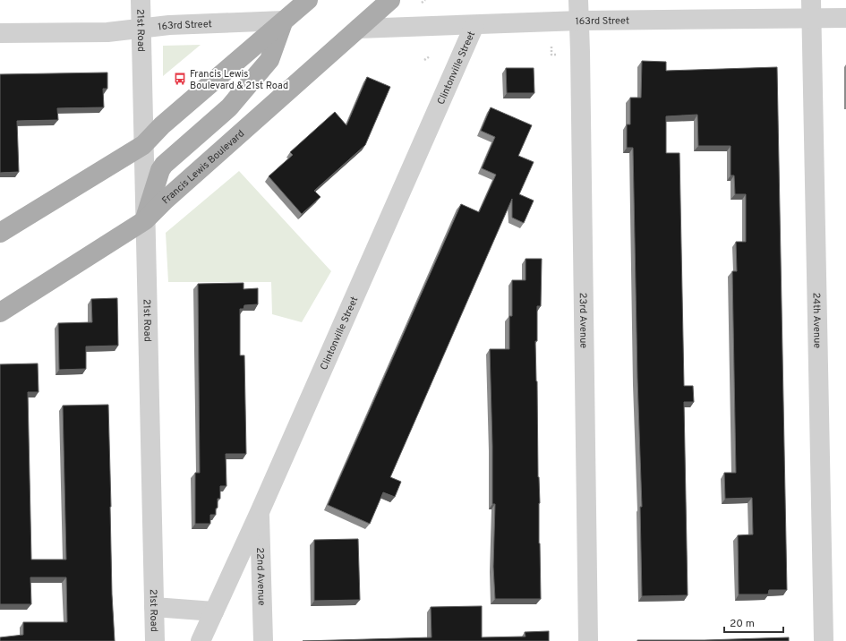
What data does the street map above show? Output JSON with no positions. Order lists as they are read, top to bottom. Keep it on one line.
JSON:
{"streets":{"main road":["Francis Lewis Boulevard"],"street":["163rd Street","21st Road","Clintonville Street","23rd Avenue","24th Avenue","22nd Avenue"]},"crossings":[["163rd Street","21st Road"],["163rd Street","Clintonville Street"],["163rd Street","Francis Lewis Boulevard"],["163rd Street","23rd Avenue"],["163rd Street","24th Avenue"],["21st Road","Francis Lewis Boulevard"],["Clintonville Street","22nd Avenue"]],"places":{"bus stop":["Francis Lewis Boulevard & 21st Road"]},"scale_bar":"20 m"}
